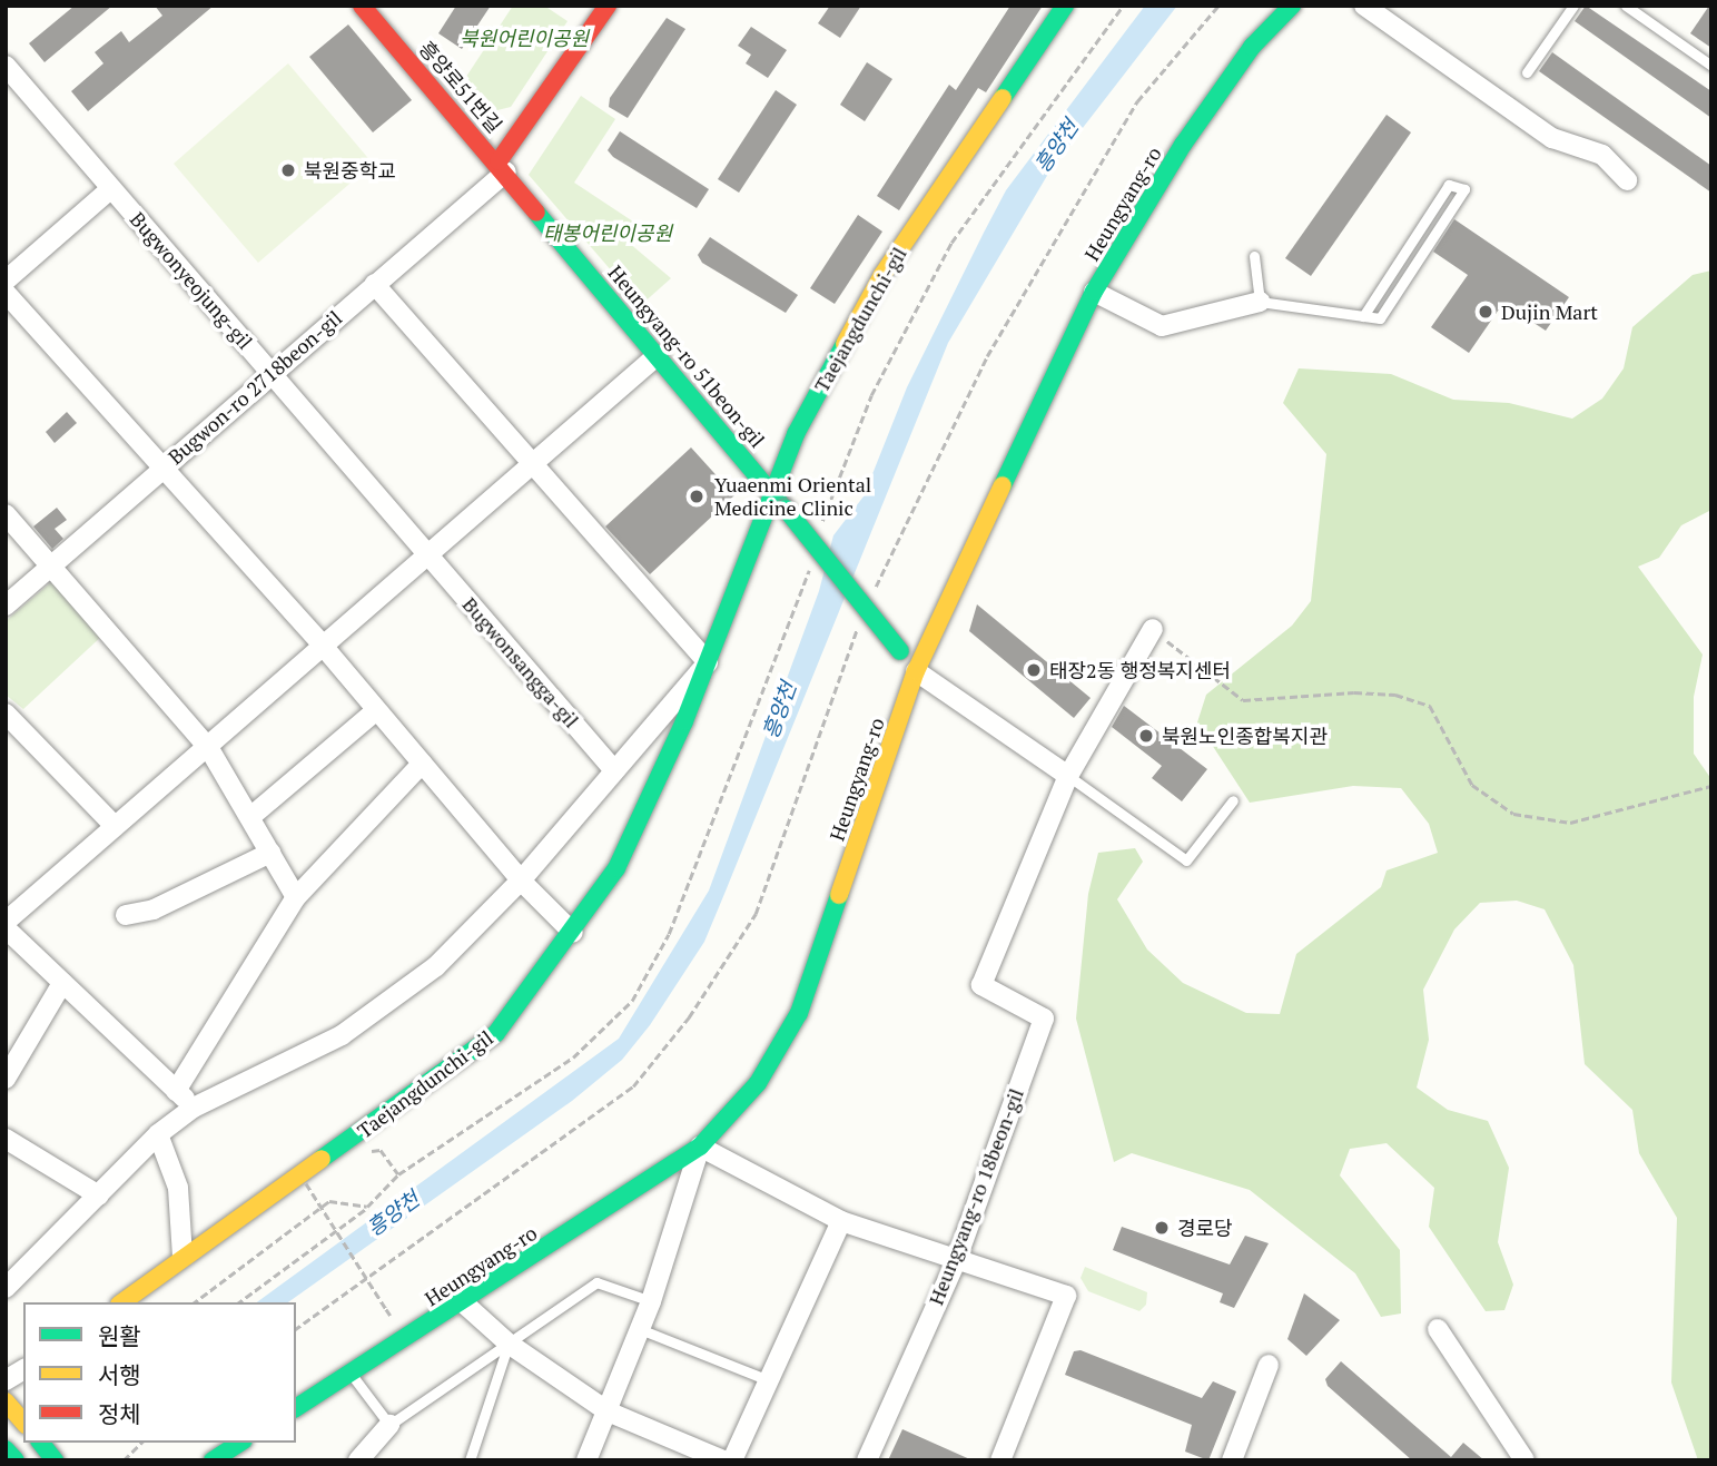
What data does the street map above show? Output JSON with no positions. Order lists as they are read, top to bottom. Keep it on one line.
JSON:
{"streets":{"street":["흥양로51번길","Heungyang-ro","Bugwonyeojung-gil","Taejangdunchi-gil","Heungyang-ro 51beon-gil","Bugwon-ro 2718beon-gil","Bugwonsangga-gil","Heungyang-ro 18beon-gil"]},"crossings":[["흥양로51번길","Heungyang-ro 51beon-gil"],["흥양로51번길","Bugwon-ro 2718beon-gil"],["Heungyang-ro","Heungyang-ro 51beon-gil"],["Bugwonyeojung-gil","Bugwon-ro 2718beon-gil"],["Bugwonyeojung-gil","Bugwonsangga-gil"],["Taejangdunchi-gil","Heungyang-ro 51beon-gil"],["Heungyang-ro 51beon-gil","Bugwon-ro 2718beon-gil"]],"water":["흥양천"],"parks":["북원어린이공원","태봉어린이공원"],"places":["북원중학교","Dujin Mart","Yuaenmi Oriental Medicine Clinic","태장2동 행정복지센터","북원노인종합복지관","경로당"],"legend":["원활","서행","정체"]}
